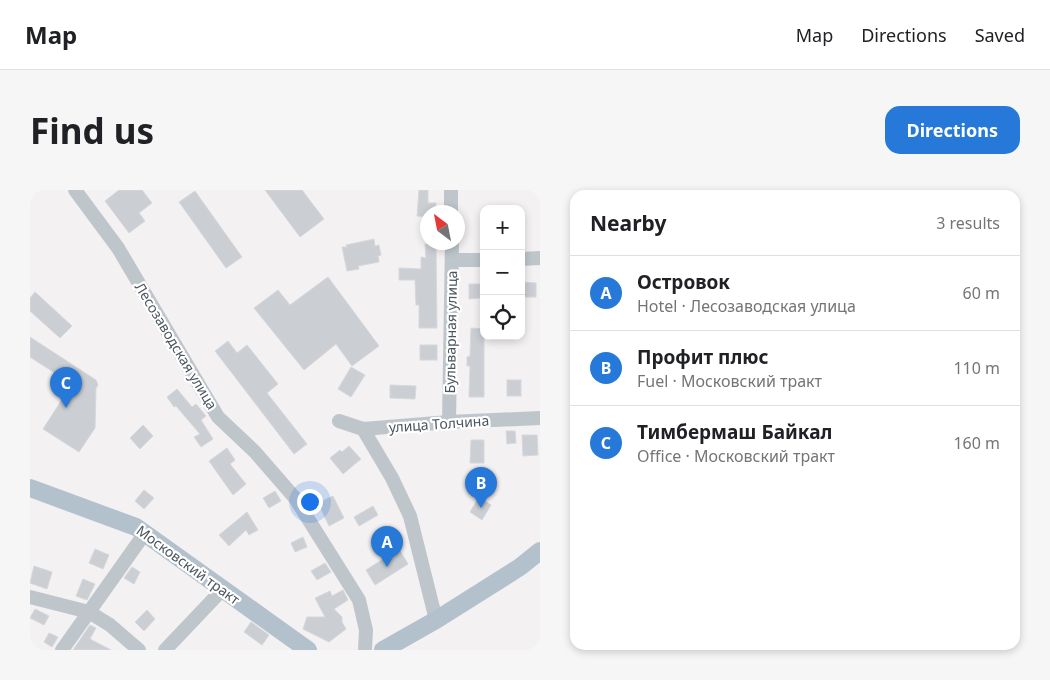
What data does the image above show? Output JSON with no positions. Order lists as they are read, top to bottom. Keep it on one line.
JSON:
{"streets":{"main road":["Московский тракт"],"street":["Бульварная улица","Лесозаводская улица","улица Толчина"]},"crossings":[["Бульварная улица","улица Толчина"]],"north":"top left","page":{"header":"Map","nav":["Map","Directions","Saved"],"buttons":"Directions","title":"Find us","heading":["Nearby","3 results"],"map_buttons":["+","−"],"list":[{"mark":"A","name":"Островок","note":"Hotel · Лесозаводская улица","value":"60 m"},{"mark":"B","name":"Профит плюс","note":"Fuel · Московский тракт","value":"110 m"},{"mark":"C","name":"Тимбермаш Байкал","note":"Office · Московский тракт","value":"160 m"}],"pins":["C","B","A"]}}
